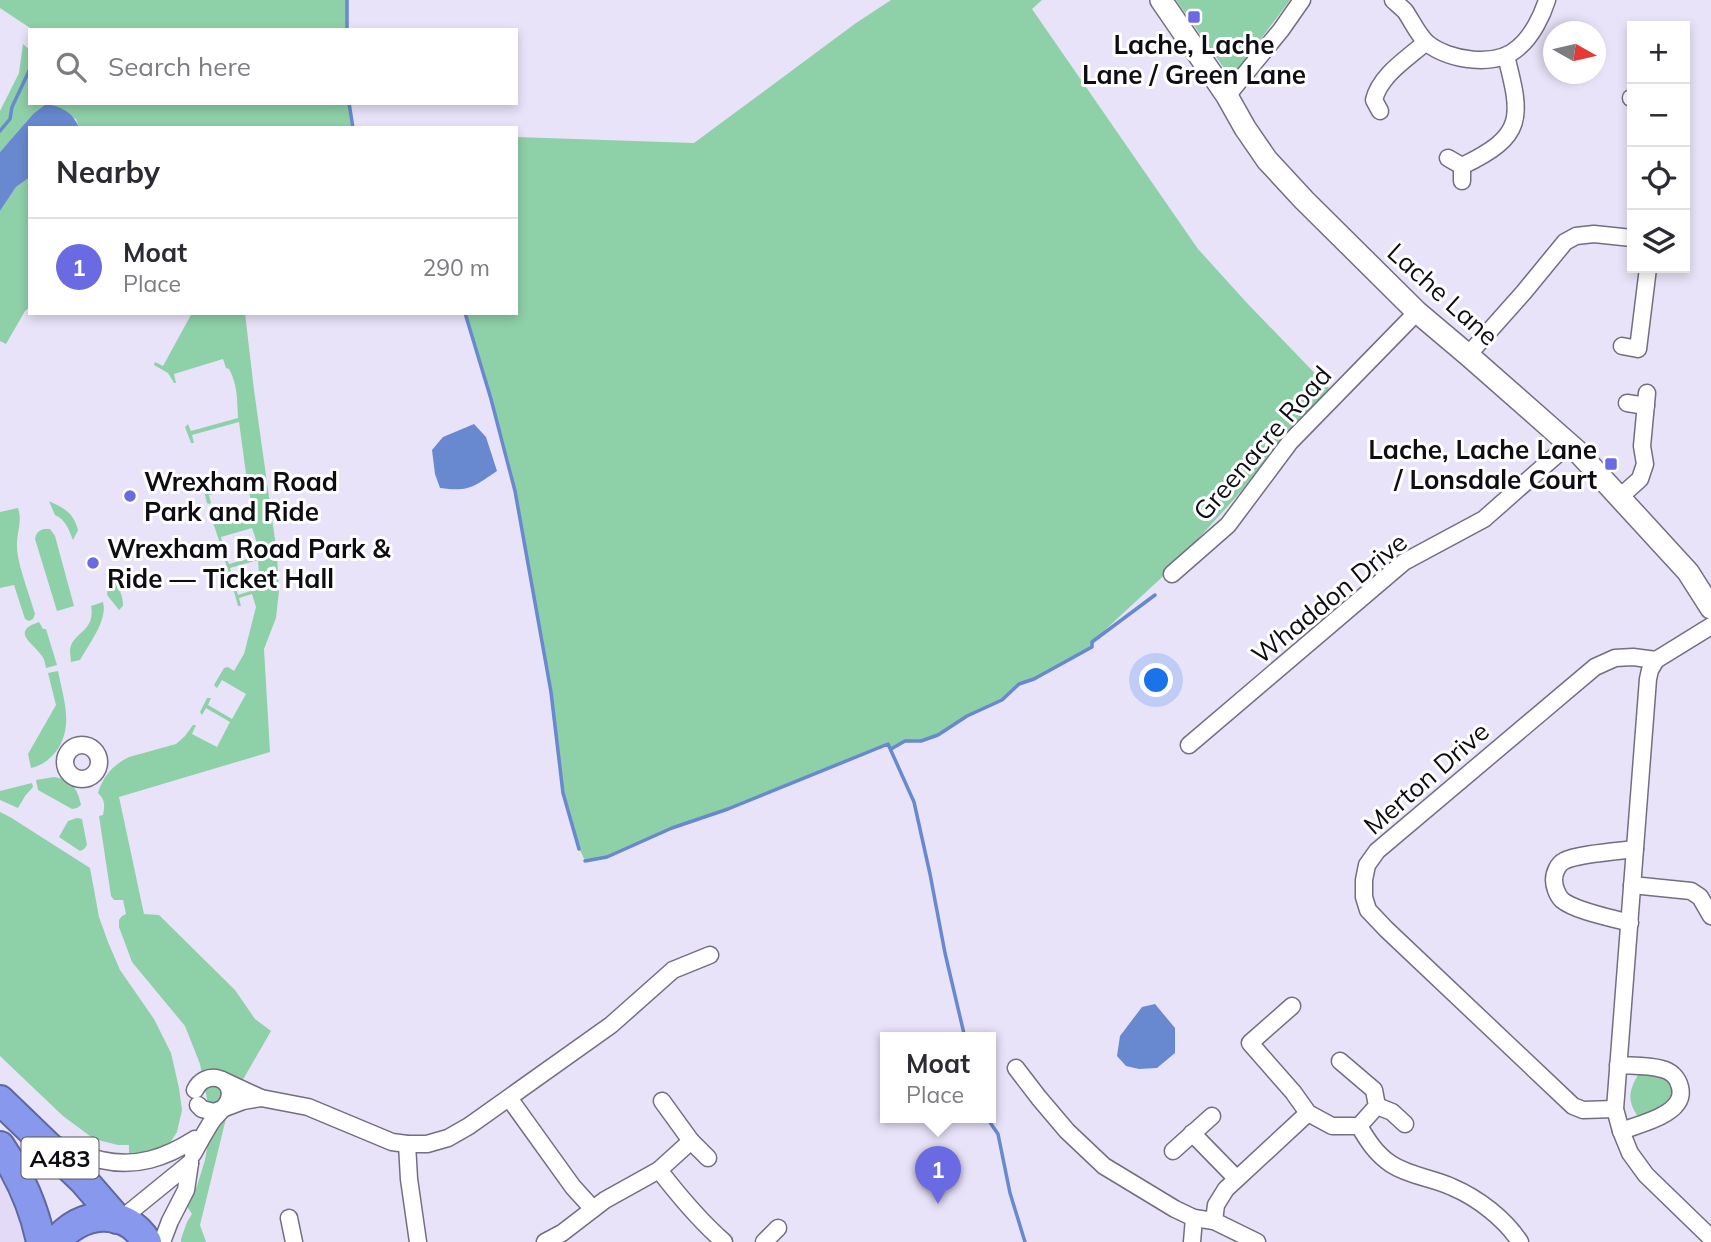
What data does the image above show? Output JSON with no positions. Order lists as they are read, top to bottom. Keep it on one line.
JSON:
{"streets":{"highway":["A483"],"street":["Lache Lane","Greenacre Road","Whaddon Drive","Merton Drive"]},"crossings":[["Lache Lane","Greenacre Road"],["Lache Lane","Whaddon Drive"]],"places":{"transit":["Lache, Lache Lane / Green Lane","Lache, Lache Lane / Lonsdale Court"],"other":["Wrexham Road Park and Ride","Wrexham Road Park & Ride — Ticket Hall"]},"north":"right","page":{"map_buttons":["+","−"],"search":"Search here","heading":"Nearby","list":[{"mark":"1","name":"Moat","note":"Place","value":"290 m"}],"popup":["Moat","Place"],"pins":"1"}}
